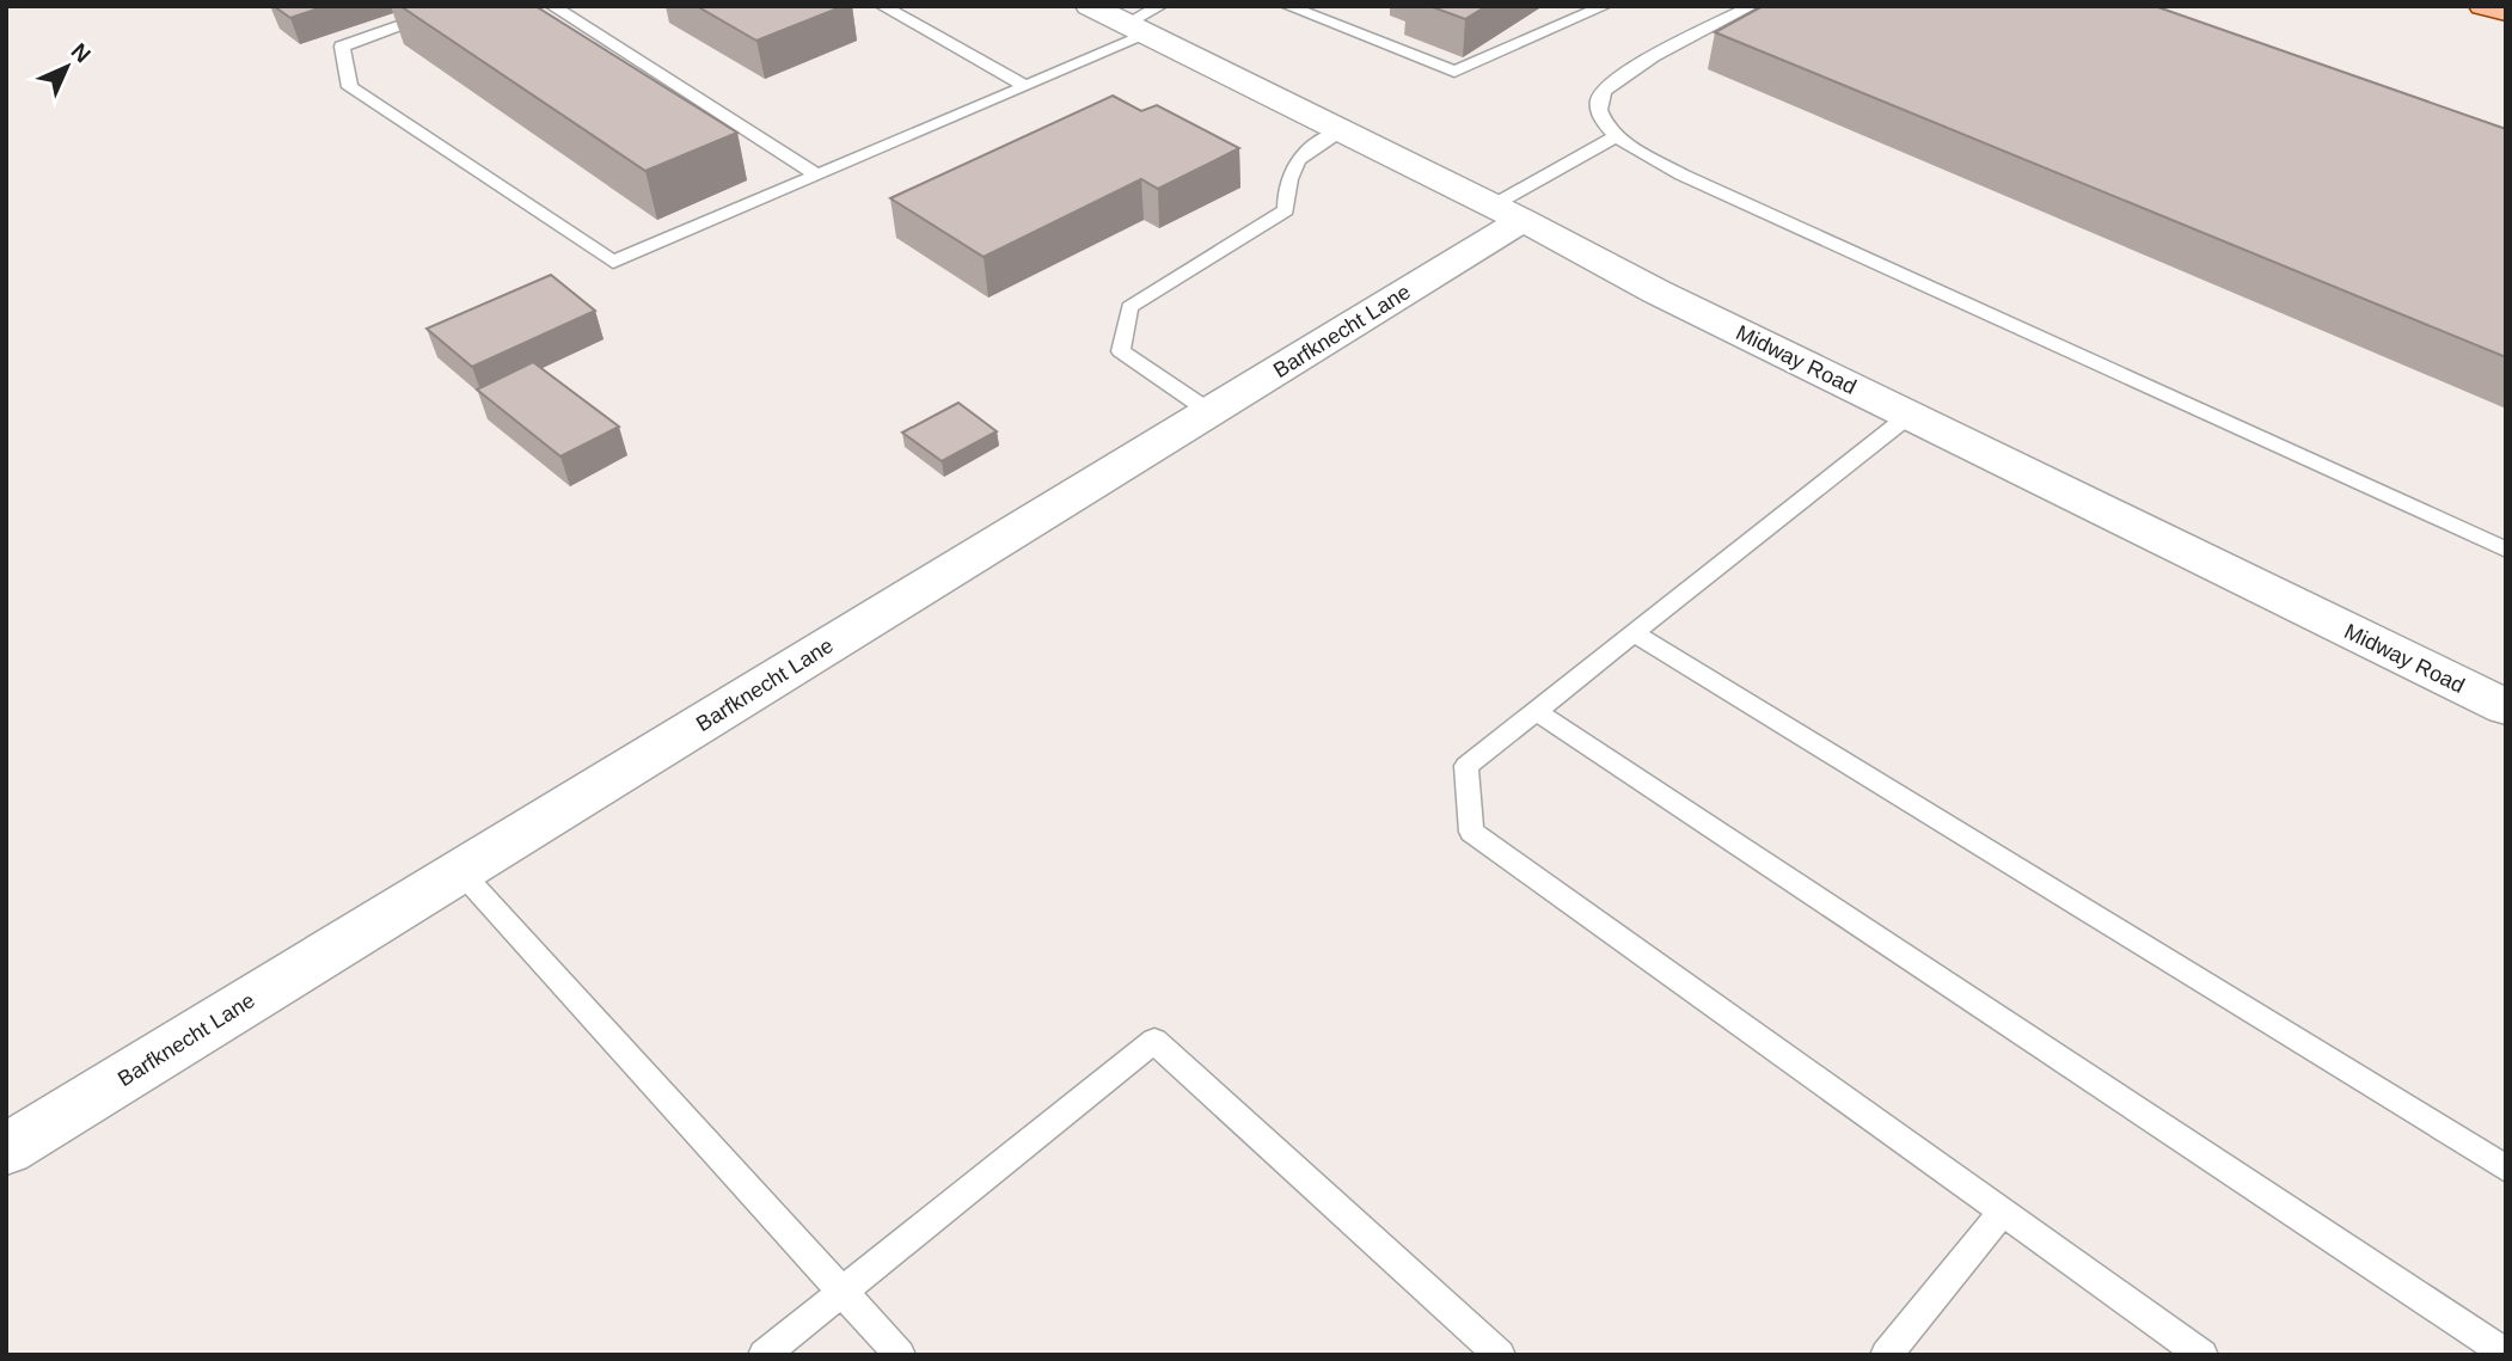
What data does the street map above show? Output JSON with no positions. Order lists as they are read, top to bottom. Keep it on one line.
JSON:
{"streets":{"street":["Barfknecht Lane","Midway Road"]},"crossings":[["Barfknecht Lane","Midway Road"]],"north":"top right"}
